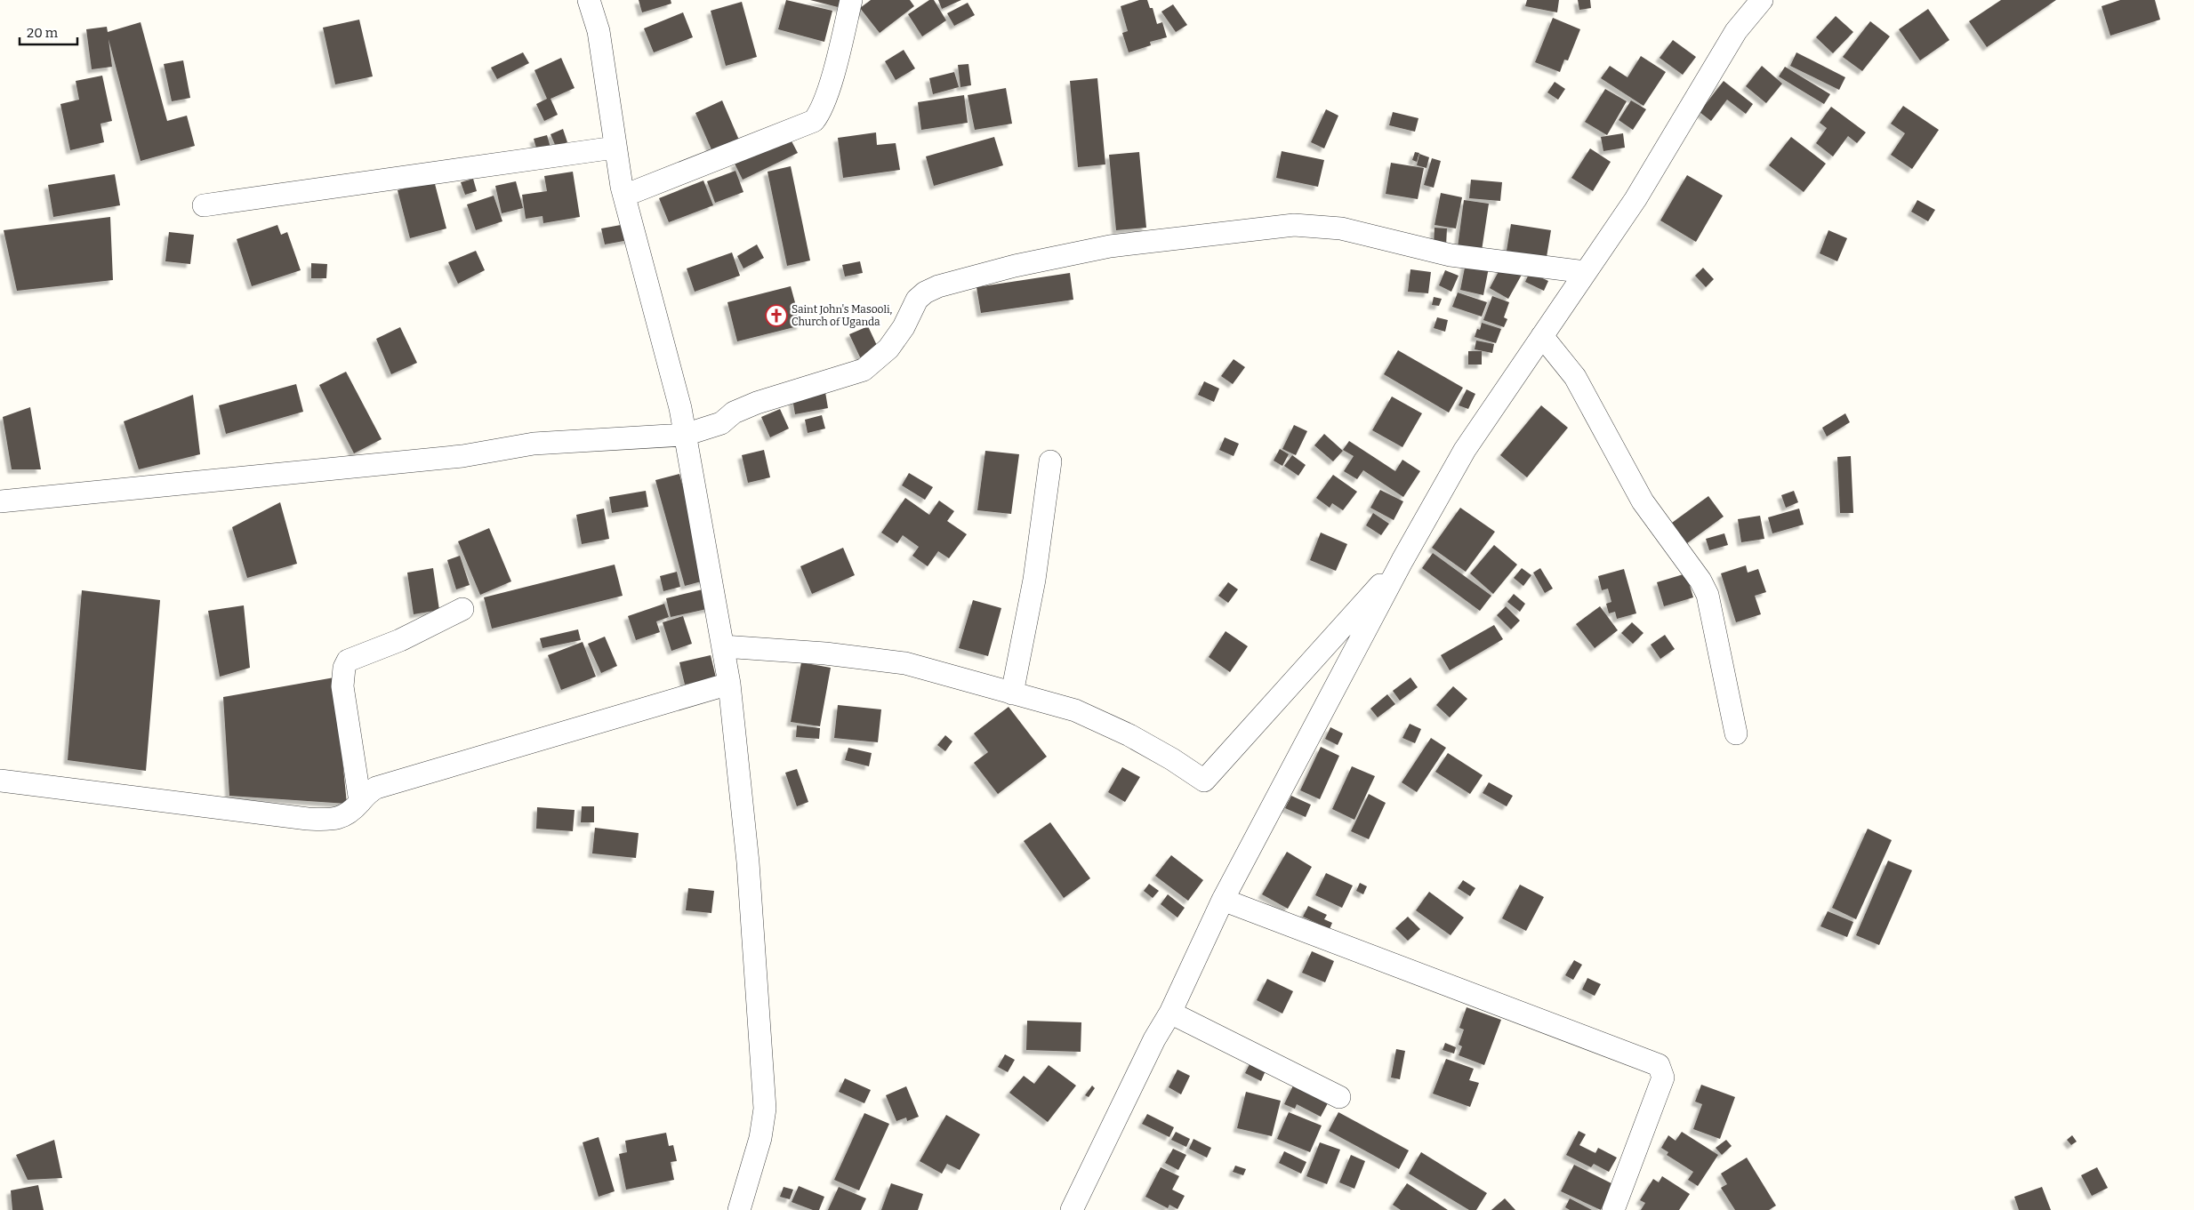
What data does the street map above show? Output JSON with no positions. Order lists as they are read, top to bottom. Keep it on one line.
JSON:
{"places":{"church":["Saint John's Masooli, Church of Uganda"]},"scale_bar":"20 m"}
